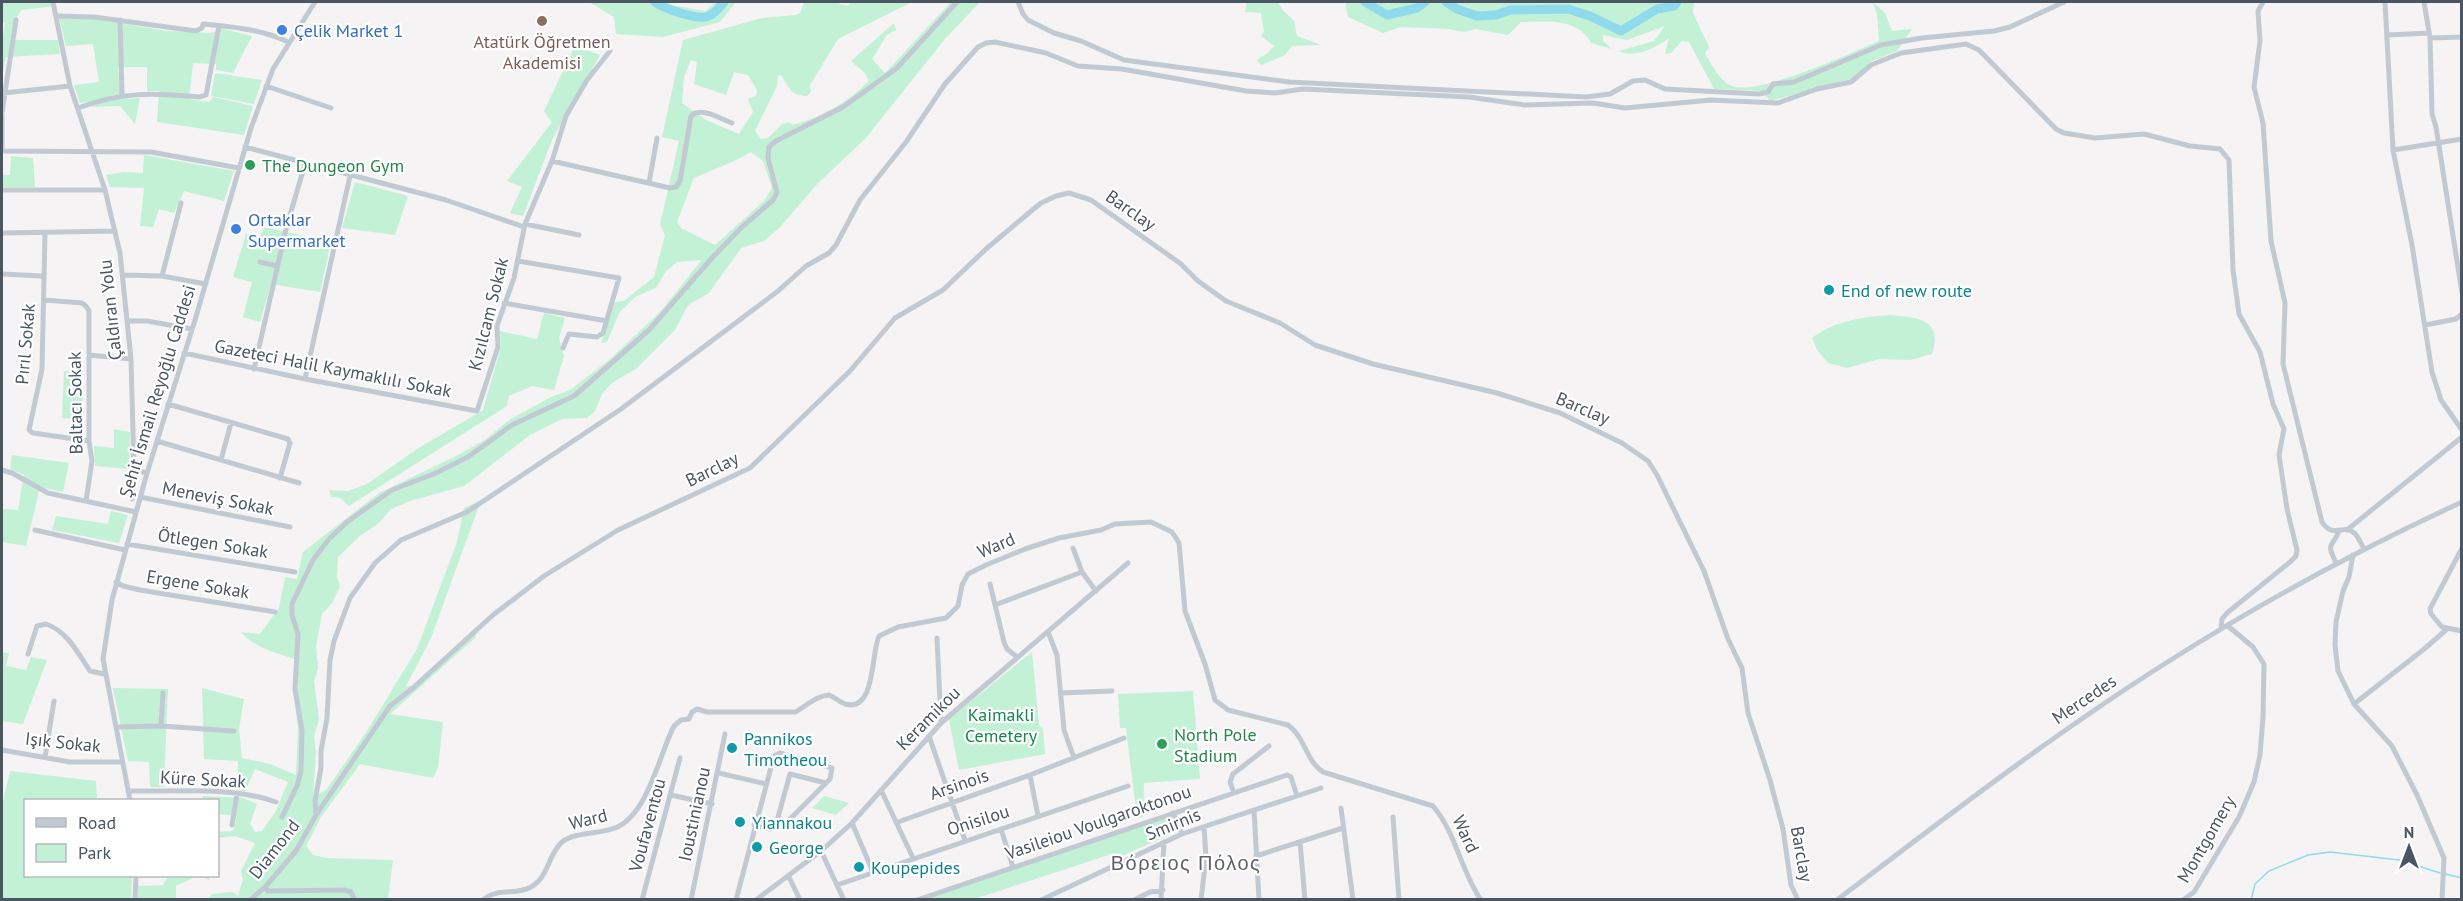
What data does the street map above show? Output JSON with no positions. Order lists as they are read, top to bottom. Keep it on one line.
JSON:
{"streets":{"street":["Barclay","Çaldıran Yolu","Kızılcam Sokak","Pırıl Sokak","Gazeteci Halil Kaymaklılı Sokak","Şehit İsmail Reyoğlu Caddesi","Baltacı Sokak","Meneviş Sokak","Ötlegen Sokak","Ward","Ergene Sokak","Mercedes","Keramikou","Işık Sokak","Küre Sokak","Arsinois","Ioustinianou","Onisilou","Vasileiou Voulgaroktonou","Smirnis","Voufaventou","Montgomery","Diamond"]},"crossings":[["Barclay","Diamond"],["Kızılcam Sokak","Gazeteci Halil Kaymaklılı Sokak"],["Pırıl Sokak","Baltacı Sokak"],["Gazeteci Halil Kaymaklılı Sokak","Şehit İsmail Reyoğlu Caddesi"],["Şehit İsmail Reyoğlu Caddesi","Meneviş Sokak"],["Şehit İsmail Reyoğlu Caddesi","Ötlegen Sokak"],["Şehit İsmail Reyoğlu Caddesi","Ergene Sokak"],["Şehit İsmail Reyoğlu Caddesi","Işık Sokak"],["Şehit İsmail Reyoğlu Caddesi","Küre Sokak"],["Mercedes","Montgomery"],["Vasileiou Voulgaroktonou","Smirnis"]],"districts":["Βόρειος Πόλος"],"parks":["Kaimakli Cemetery"],"places":["Atatürk Öğretmen Akademisi","Çelik Market 1","The Dungeon Gym","Ortaklar Supermarket","End of new route","North Pole Stadium","Pannikos Timotheou","Yiannakou","George","Koupepides"],"legend":["Road","Park"],"north":"top"}
